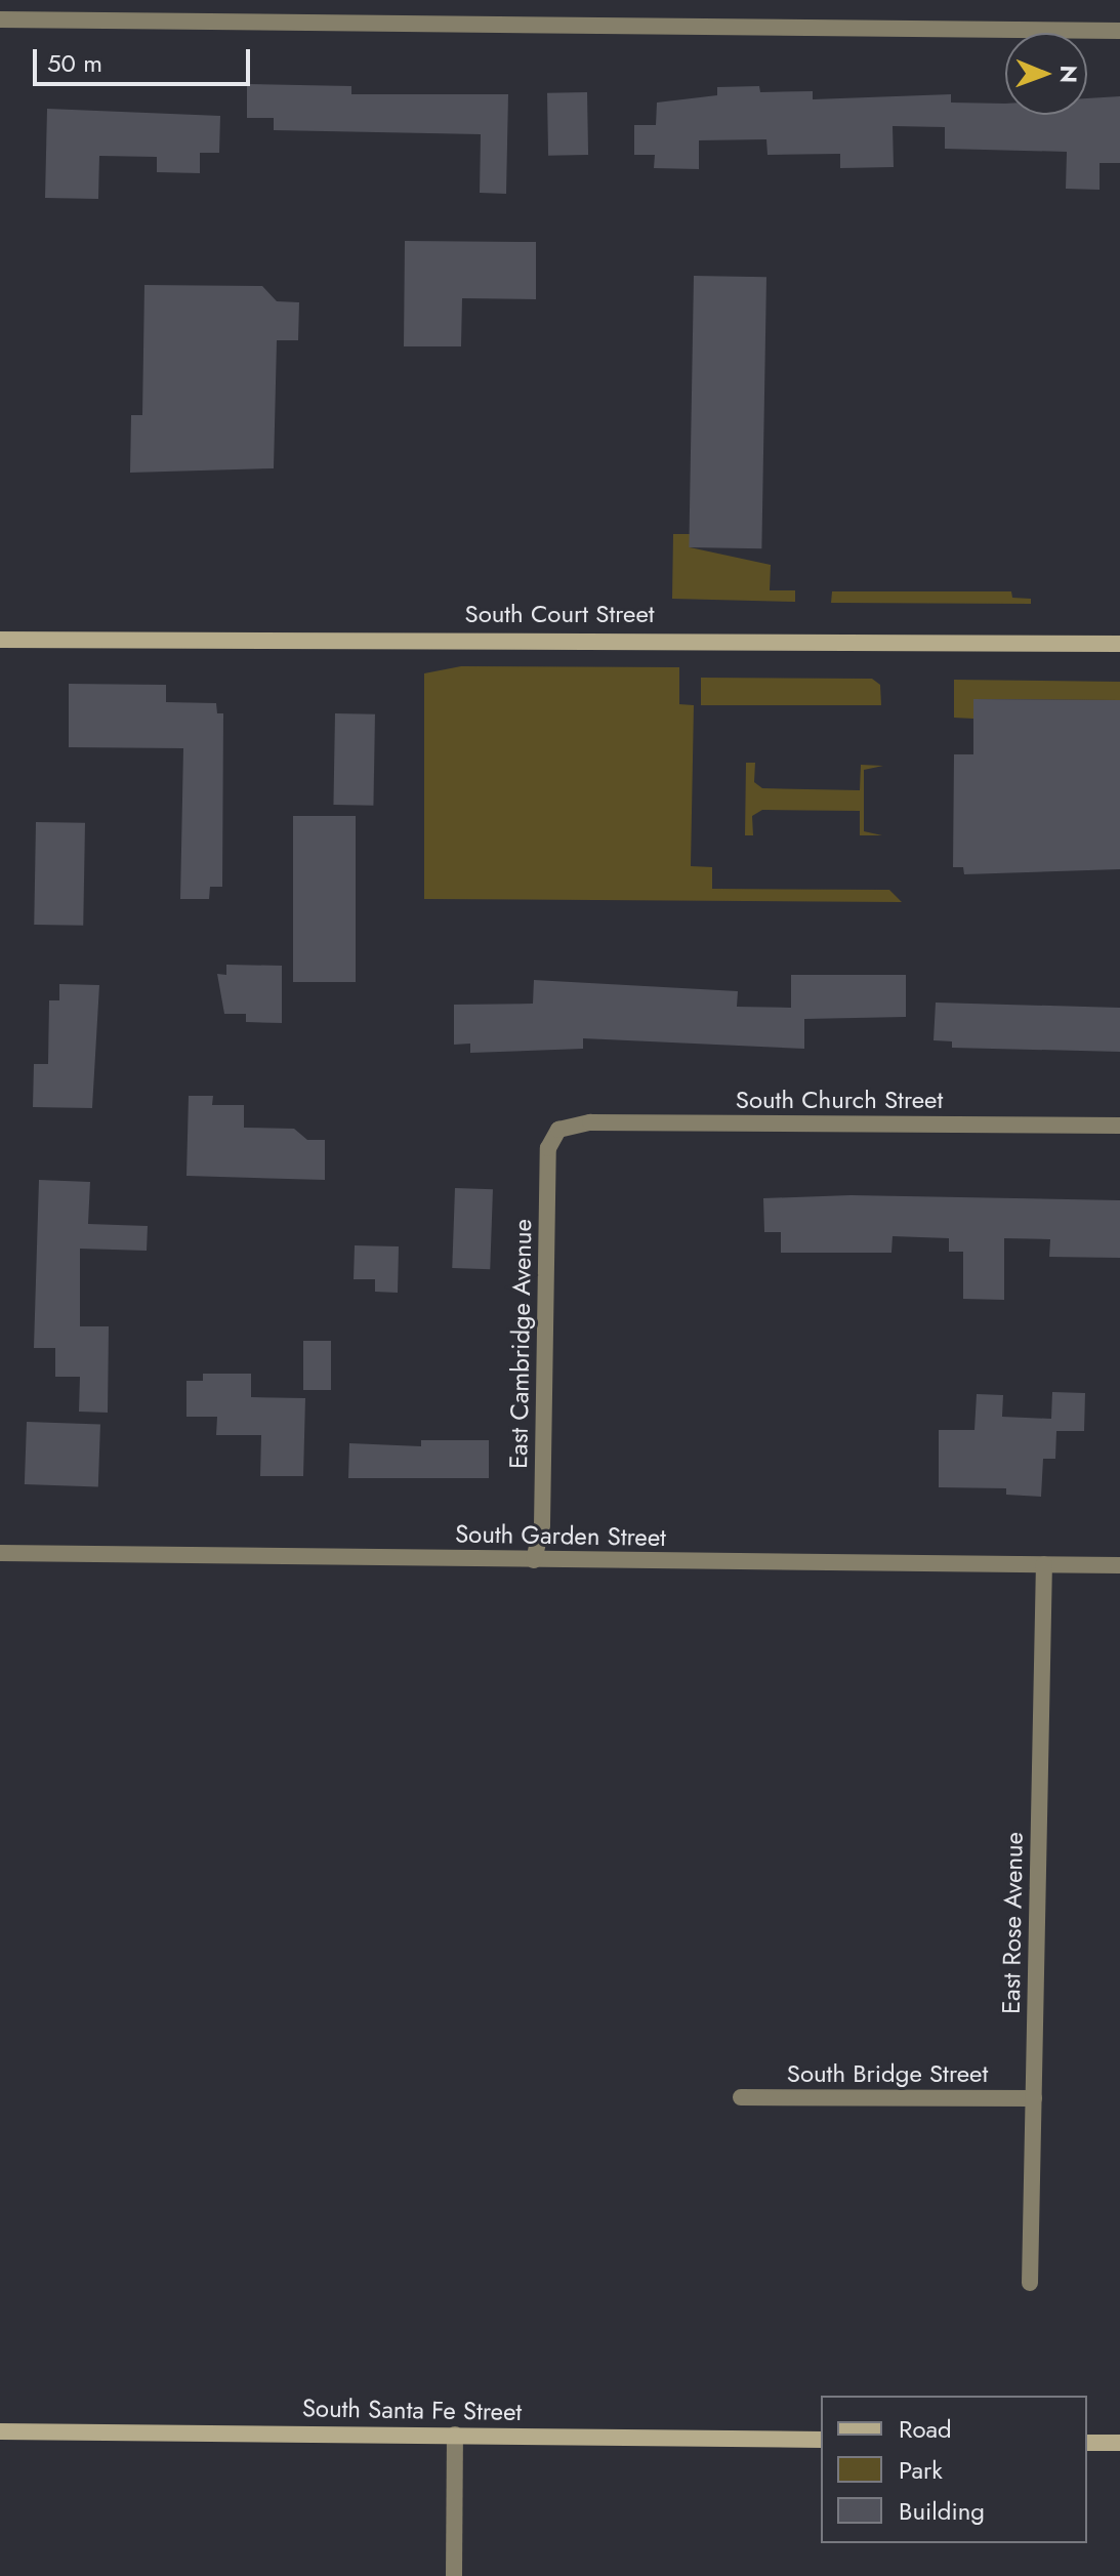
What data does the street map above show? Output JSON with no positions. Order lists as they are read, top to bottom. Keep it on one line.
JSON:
{"streets":{"street":["South Court Street","South Church Street","East Cambridge Avenue","South Garden Street","East Rose Avenue","South Bridge Street","South Santa Fe Street"]},"crossings":[["South Church Street","East Cambridge Avenue"],["East Cambridge Avenue","South Garden Street"],["South Garden Street","East Rose Avenue"],["East Rose Avenue","South Bridge Street"]],"legend":["Road","Park","Building"],"scale_bar":"50 m","north":"right"}
